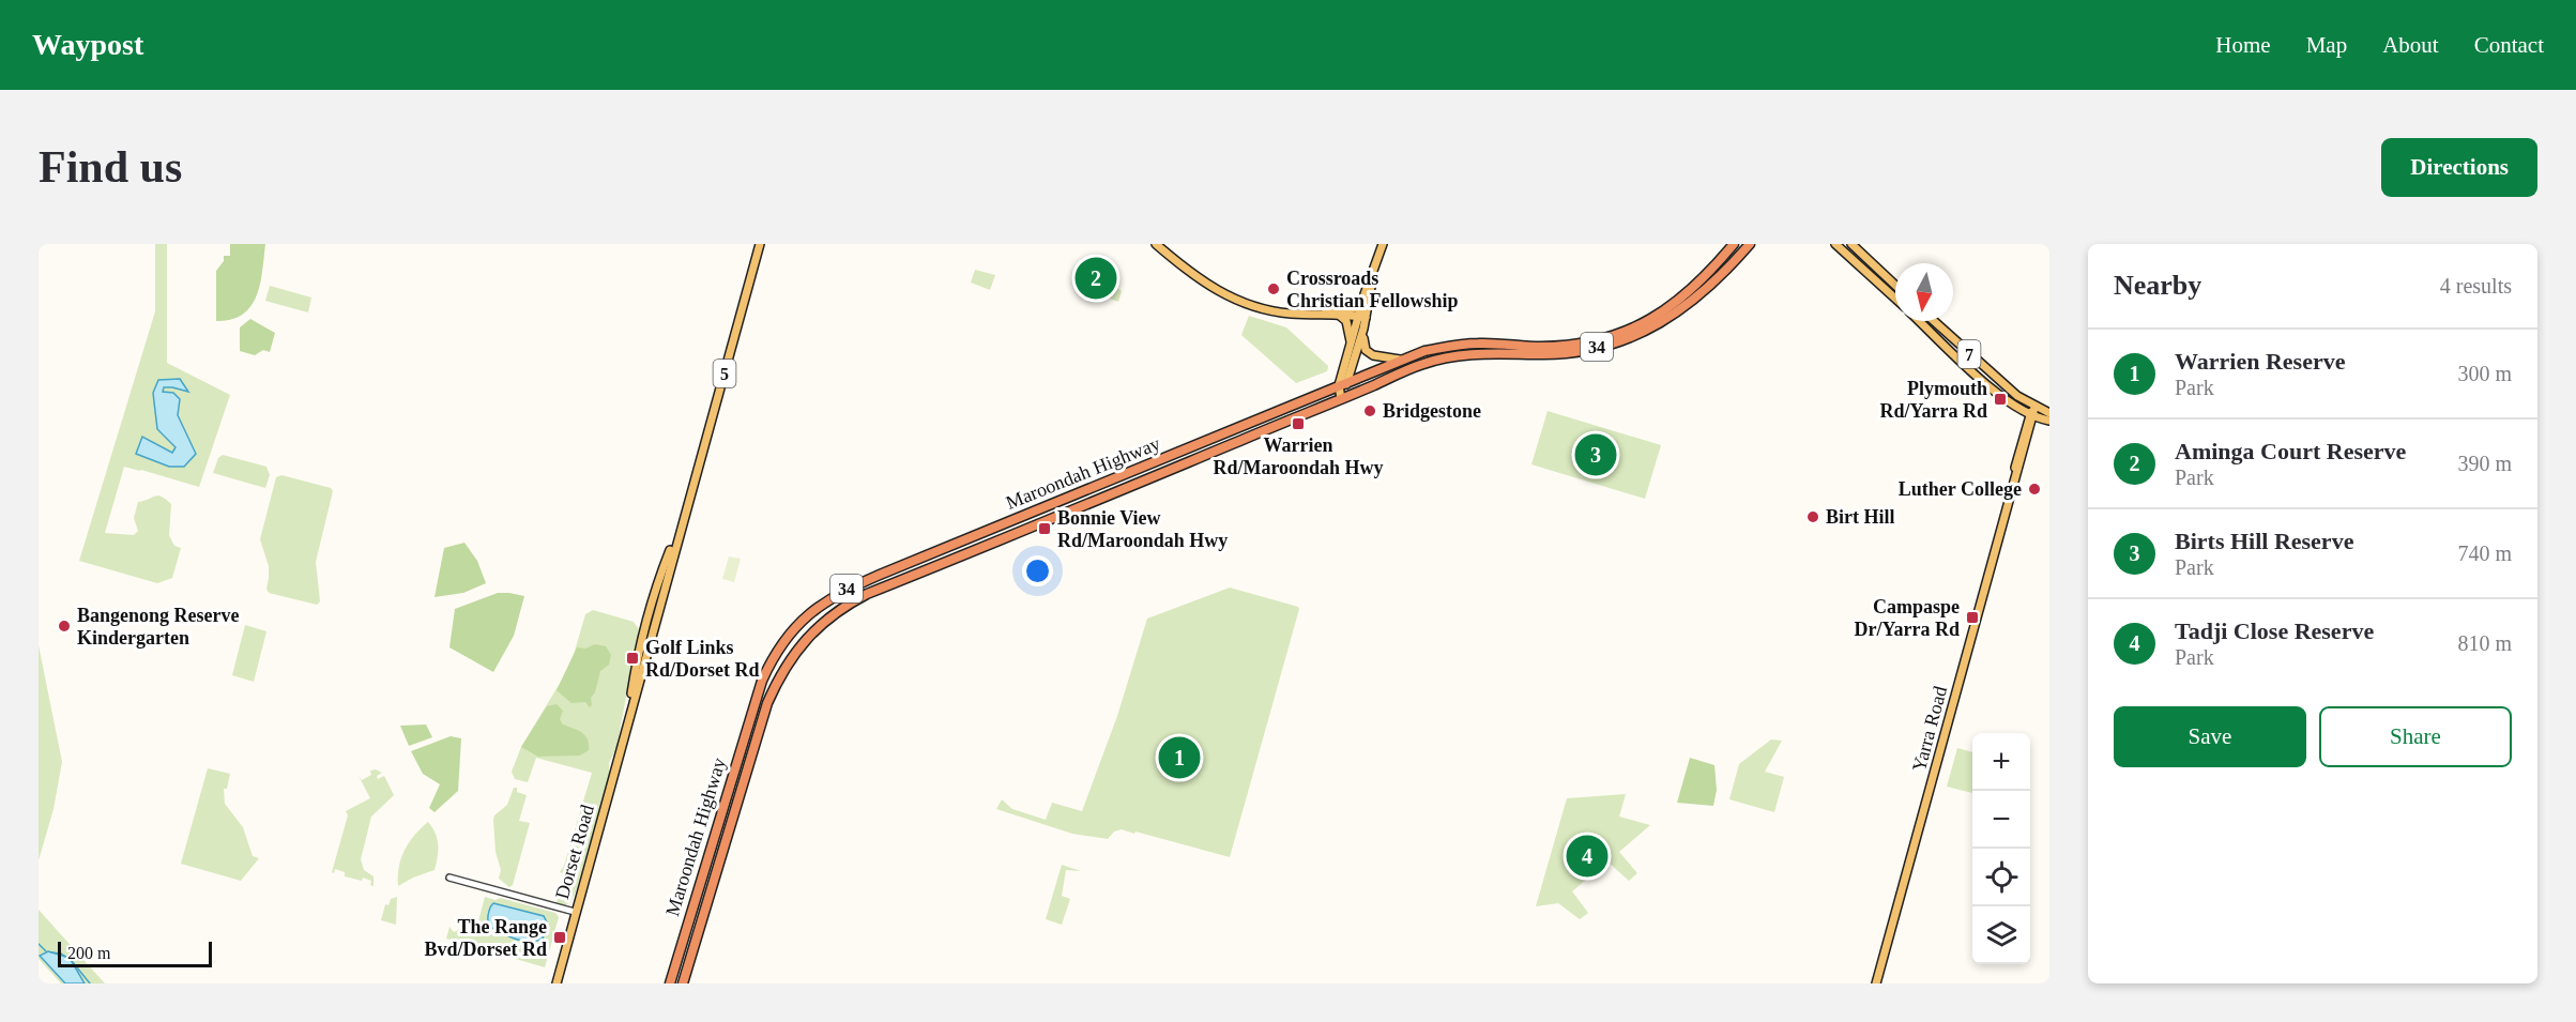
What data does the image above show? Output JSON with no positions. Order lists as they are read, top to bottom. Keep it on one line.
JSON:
{"streets":{"highway":["34","Maroondah Highway"],"main road":["7","5","Yarra Road","Dorset Road"]},"crossings":[["7","Yarra Road"]],"places":{"other":["Crossroads Christian Fellowship","Bridgestone","Luther College","Birt Hill","Bangenong Reserve Kindergarten"],"transit":["Plymouth Rd/Yarra Rd","Warrien Rd/Maroondah Hwy","Bonnie View Rd/Maroondah Hwy","Campaspe Dr/Yarra Rd","Golf Links Rd/Dorset Rd","The Range Bvd/Dorset Rd"]},"scale_bar":"200 m","north":"bottom","page":{"header":"Waypost","nav":["Home","Map","About","Contact"],"buttons":["Directions",["Save","Share"]],"title":"Find us","heading":["Nearby","4 results"],"pins":["2","3","1","4"],"list":[{"mark":"1","name":"Warrien Reserve","note":"Park","value":"300 m"},{"mark":"2","name":"Aminga Court Reserve","note":"Park","value":"390 m"},{"mark":"3","name":"Birts Hill Reserve","note":"Park","value":"740 m"},{"mark":"4","name":"Tadji Close Reserve","note":"Park","value":"810 m"}],"map_buttons":["+","−"],"scale":"200 m"}}
